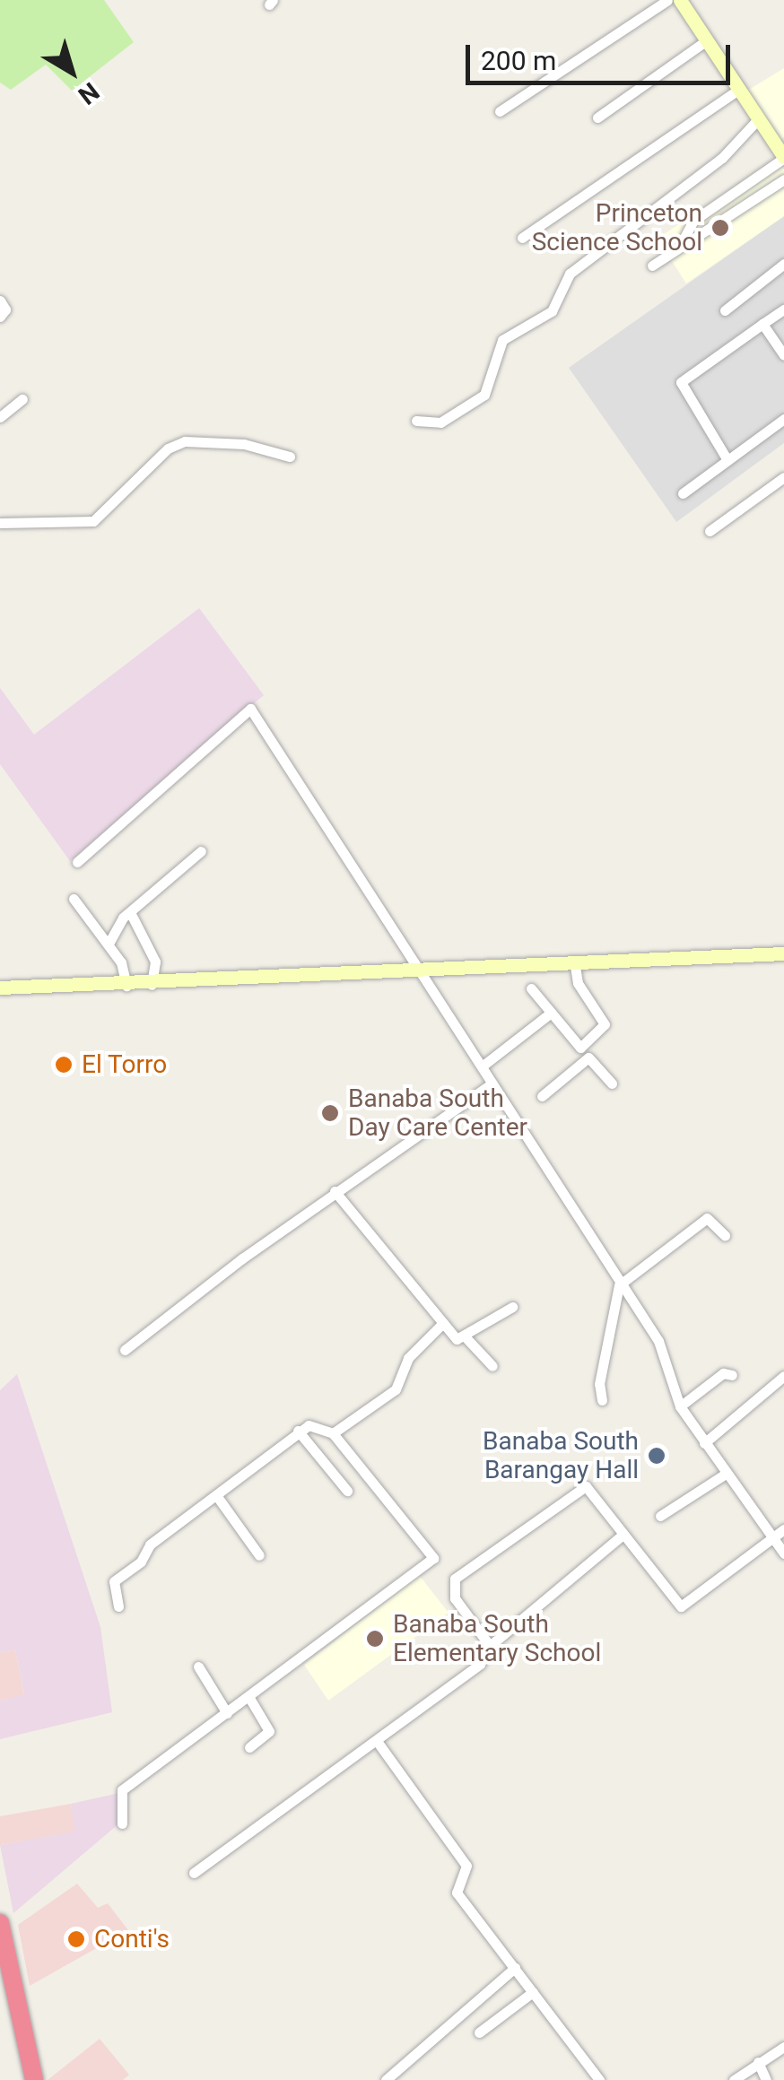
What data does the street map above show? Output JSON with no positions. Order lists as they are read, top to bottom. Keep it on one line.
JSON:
{"places":["Princeton Science School","El Torro","Banaba South Day Care Center","Banaba South Barangay Hall","Banaba South Elementary School","Conti's"],"scale_bar":"200 m","north":"bottom right"}
